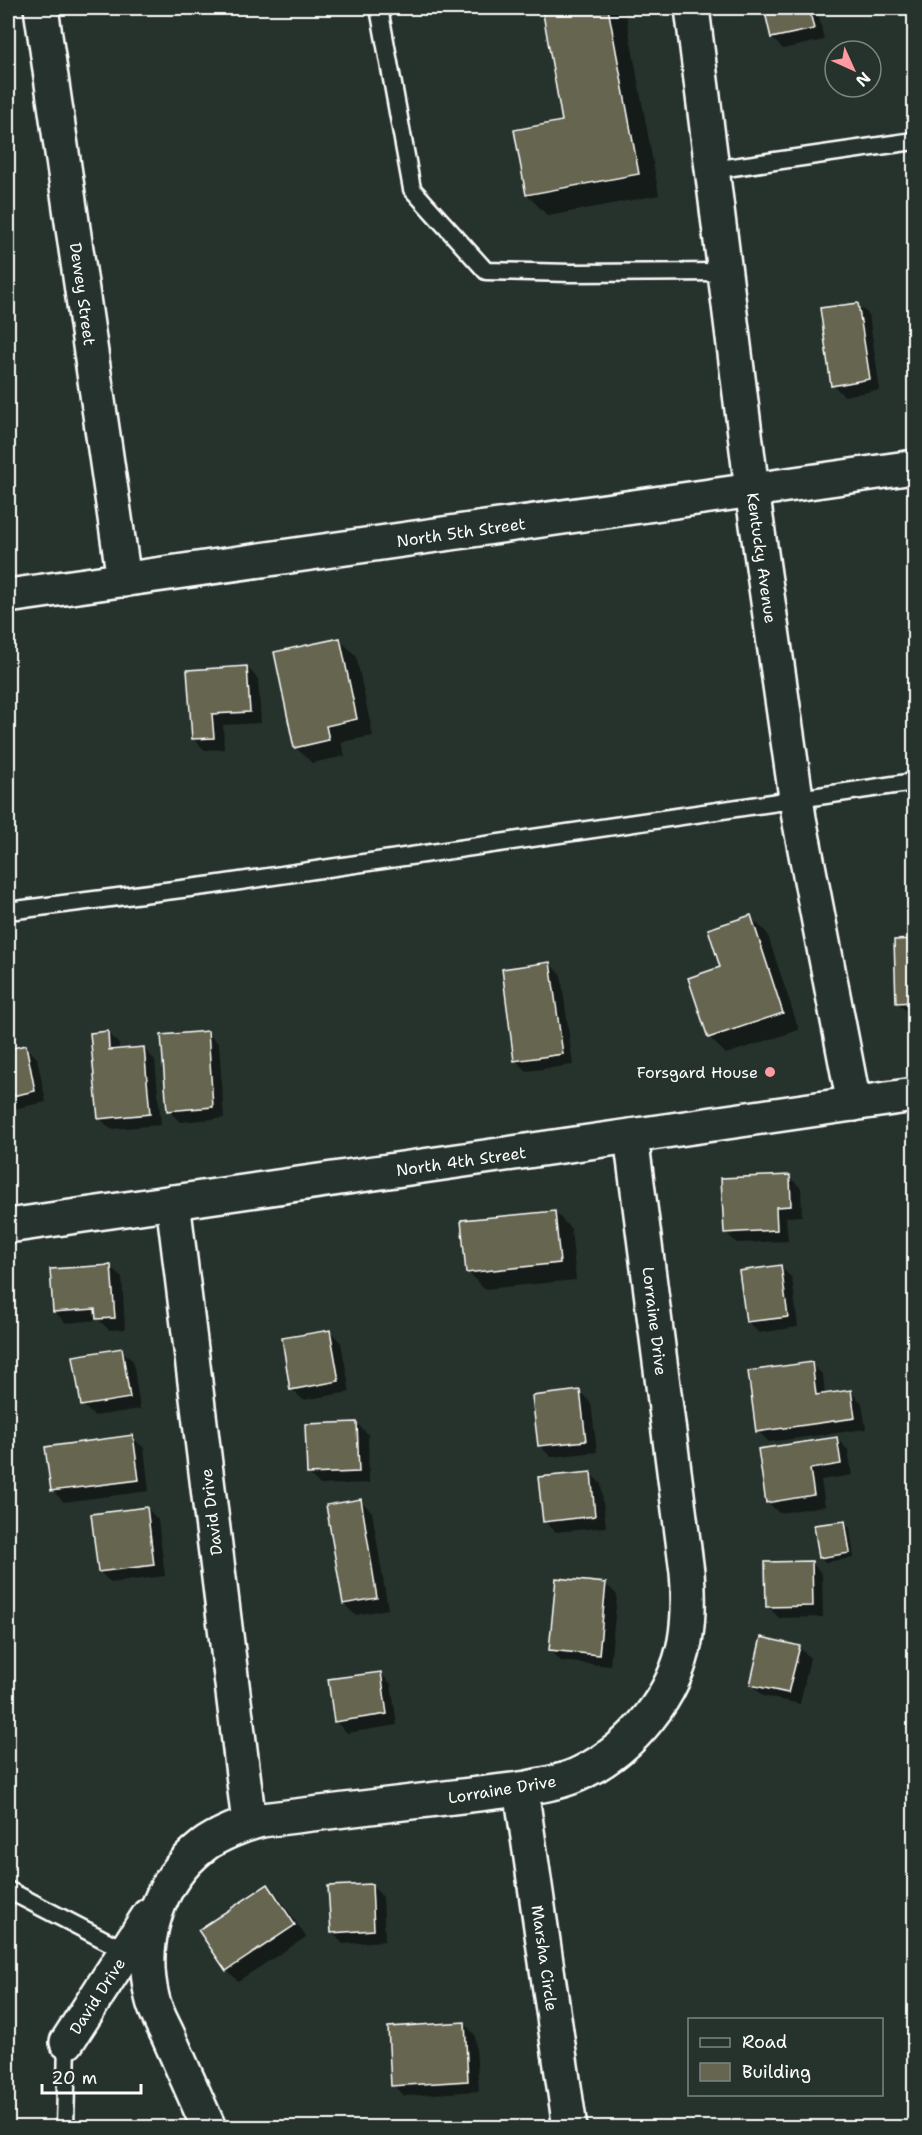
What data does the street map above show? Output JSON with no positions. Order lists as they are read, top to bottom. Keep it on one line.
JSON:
{"streets":{"street":["Dewey Street","North 5th Street","Kentucky Avenue","North 4th Street","Lorraine Drive","David Drive","Marsha Circle"]},"crossings":[["Dewey Street","North 5th Street"],["North 5th Street","Kentucky Avenue"],["Kentucky Avenue","North 4th Street"],["North 4th Street","Lorraine Drive"],["North 4th Street","David Drive"],["Lorraine Drive","David Drive"],["Lorraine Drive","Marsha Circle"]],"places":["Forsgard House"],"legend":["Road","Building"],"scale_bar":"20 m","north":"bottom right"}
